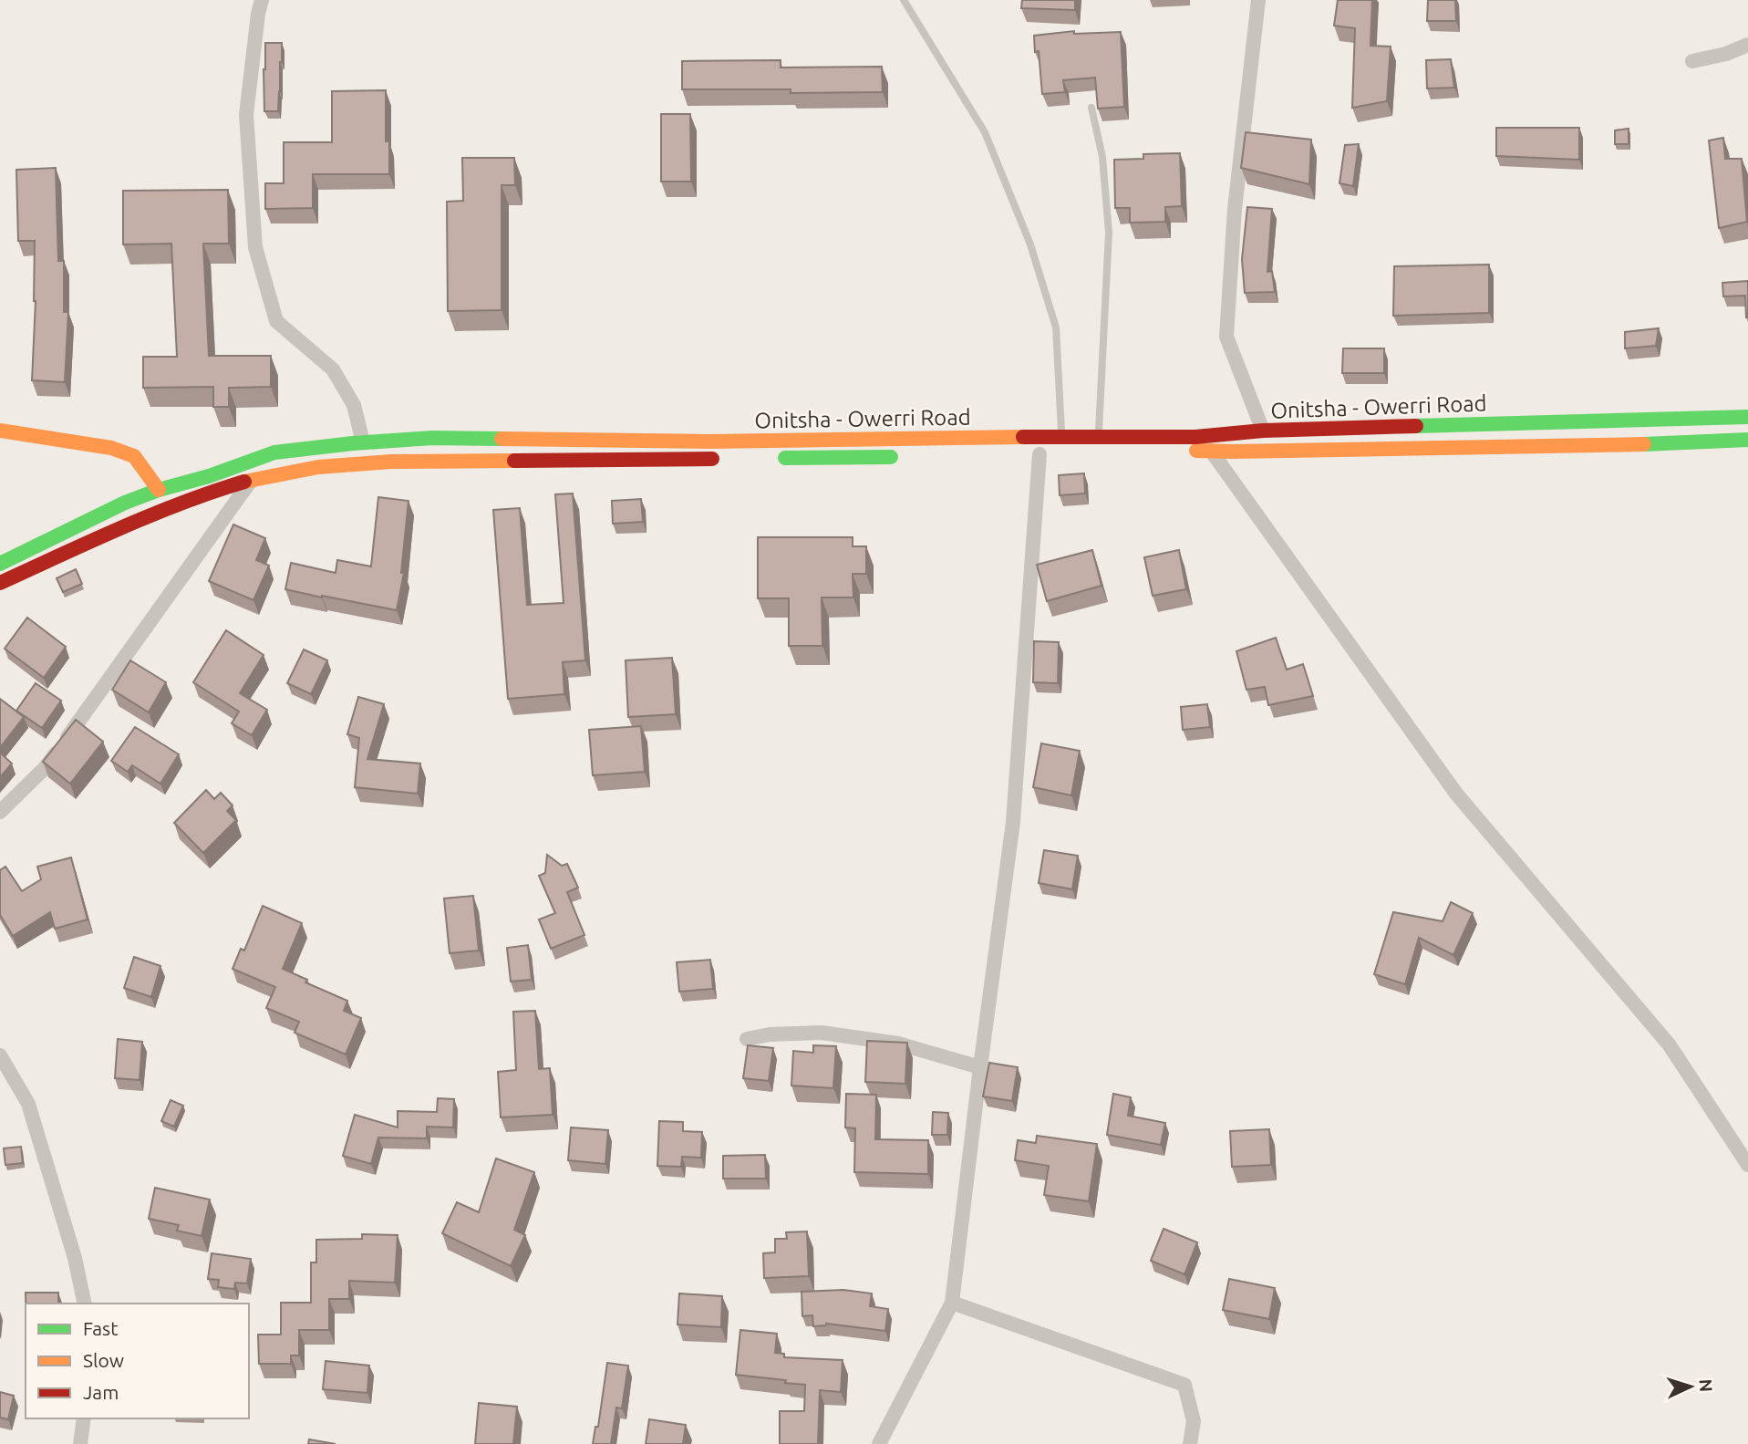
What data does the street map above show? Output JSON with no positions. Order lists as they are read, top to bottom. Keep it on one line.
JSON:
{"streets":{"main road":["Onitsha - Owerri Road"]},"legend":["Fast","Slow","Jam"],"north":"right"}
